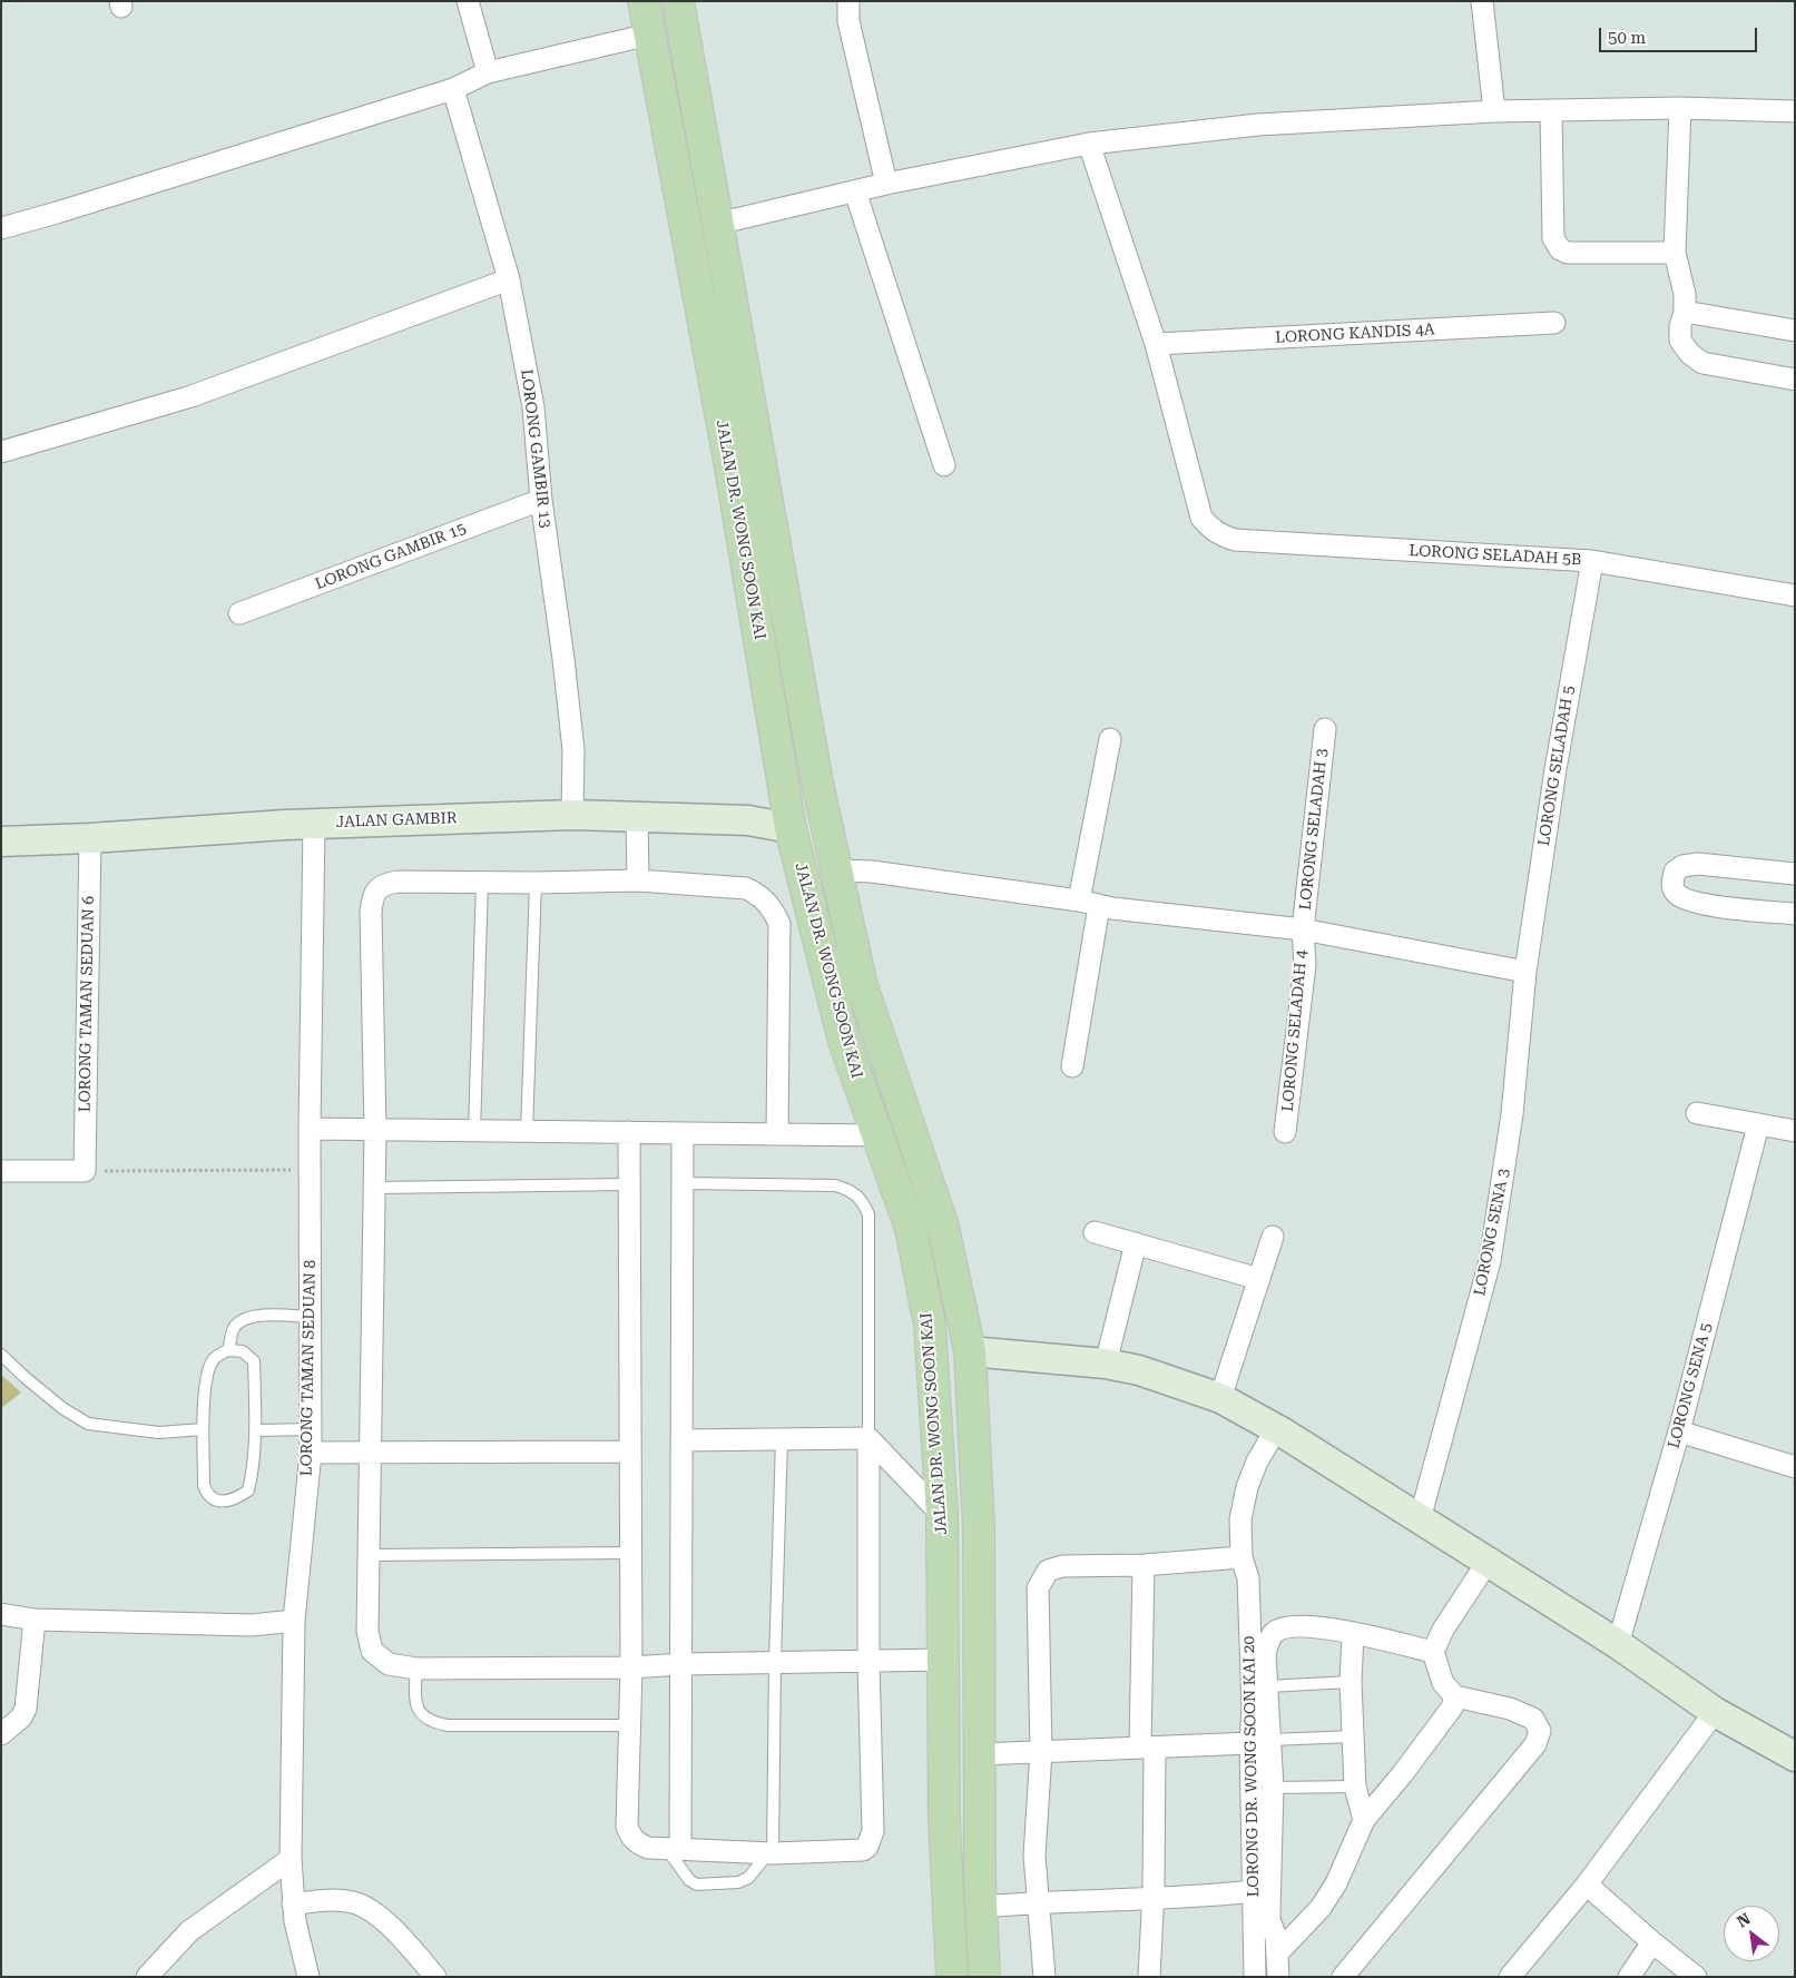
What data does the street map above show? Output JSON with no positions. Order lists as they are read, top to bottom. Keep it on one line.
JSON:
{"streets":{"main road":["JALAN DR. WONG SOON KAI"],"street":["LORONG KANDIS 4A","LORONG GAMBIR 13","LORONG SELADAH 5B","LORONG GAMBIR 15","LORONG SELADAH 5","JALAN GAMBIR","LORONG SELADAH 3","LORONG TAMAN SEDUAN 6","LORONG SELADAH 4","LORONG SENA 3","LORONG TAMAN SEDUAN 8","LORONG SENA 5","LORONG DR. WONG SOON KAI 20"]},"crossings":[["LORONG KANDIS 4A","LORONG SELADAH 5B"],["LORONG GAMBIR 13","LORONG GAMBIR 15"],["LORONG GAMBIR 13","JALAN GAMBIR"],["JALAN DR. WONG SOON KAI","JALAN GAMBIR"],["LORONG SELADAH 5B","LORONG SELADAH 5"],["LORONG SELADAH 5","LORONG SENA 3"],["JALAN GAMBIR","LORONG TAMAN SEDUAN 6"],["JALAN GAMBIR","LORONG TAMAN SEDUAN 8"],["LORONG SELADAH 3","LORONG SELADAH 4"]],"scale_bar":"50 m","north":"top left"}
